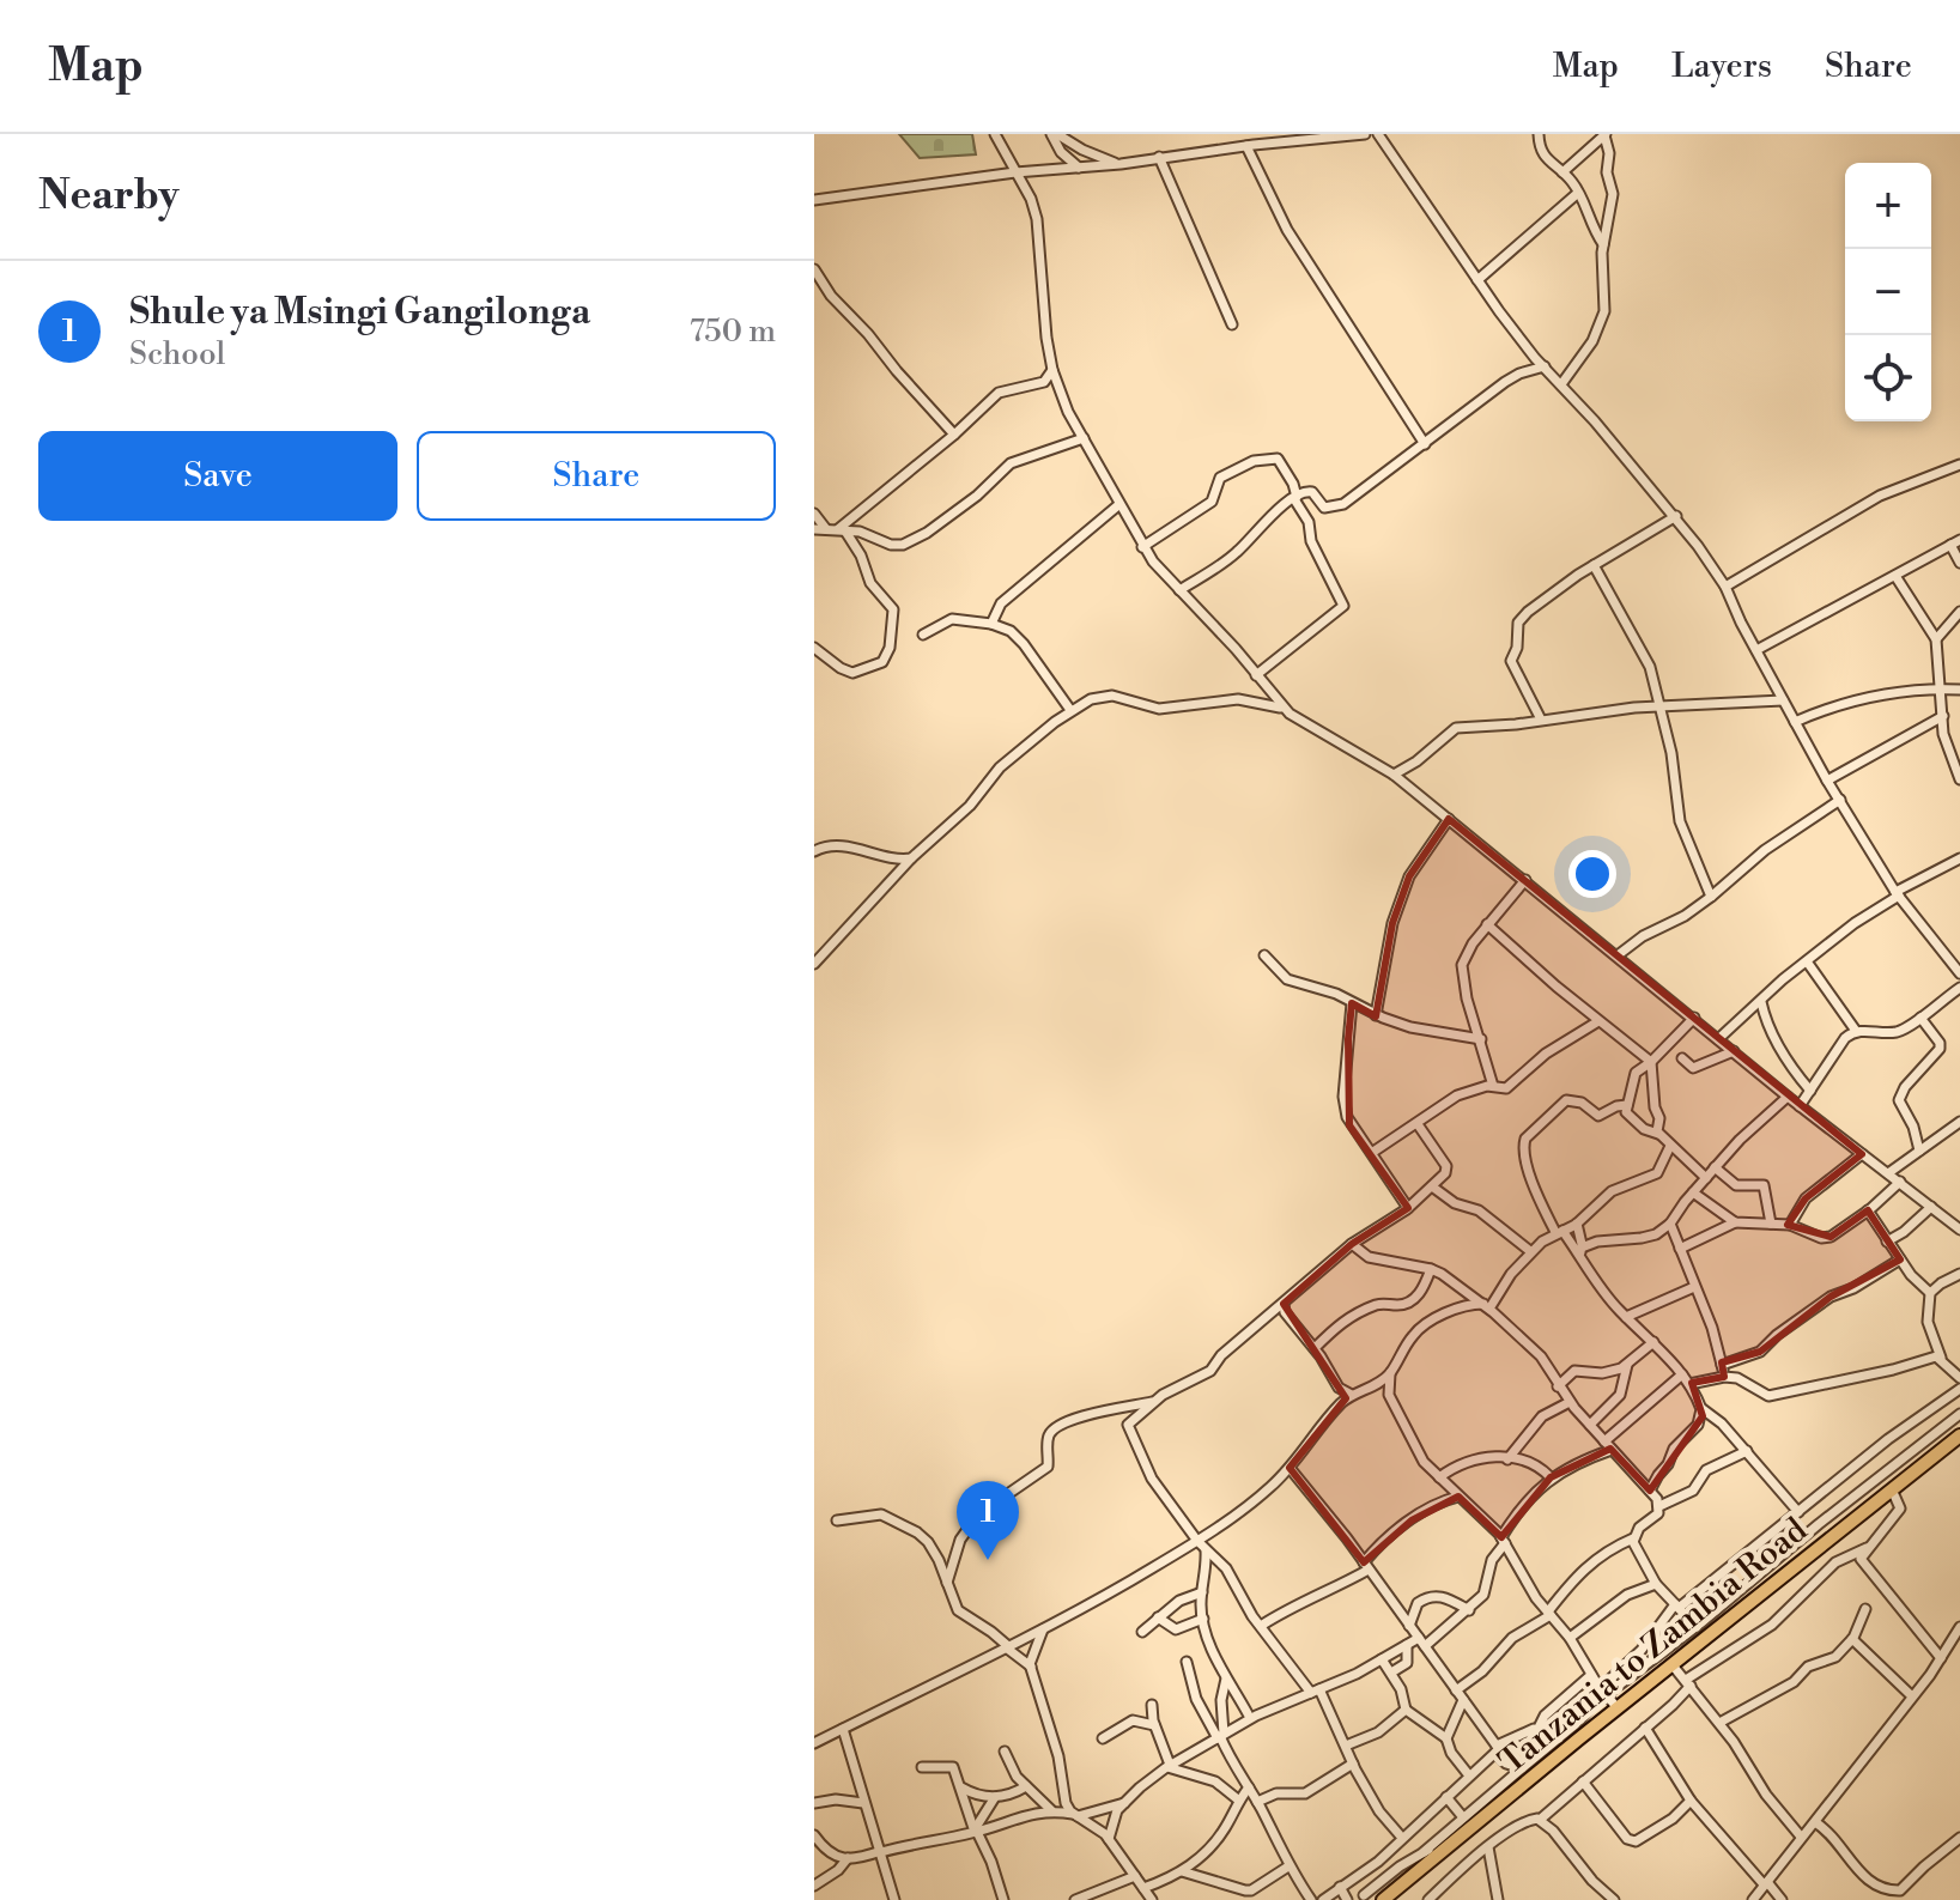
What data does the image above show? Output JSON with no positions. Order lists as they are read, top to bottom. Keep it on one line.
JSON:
{"streets":{"highway":["Tanzania to Zambia Road"]},"page":{"header":"Map","nav":["Map","Layers","Share"],"heading":"Nearby","map_buttons":["+","−"],"list":[{"mark":"1","name":"Shule ya Msingi Gangilonga","note":"School","value":"750 m"}],"buttons":["Save","Share"],"pins":"1"}}
